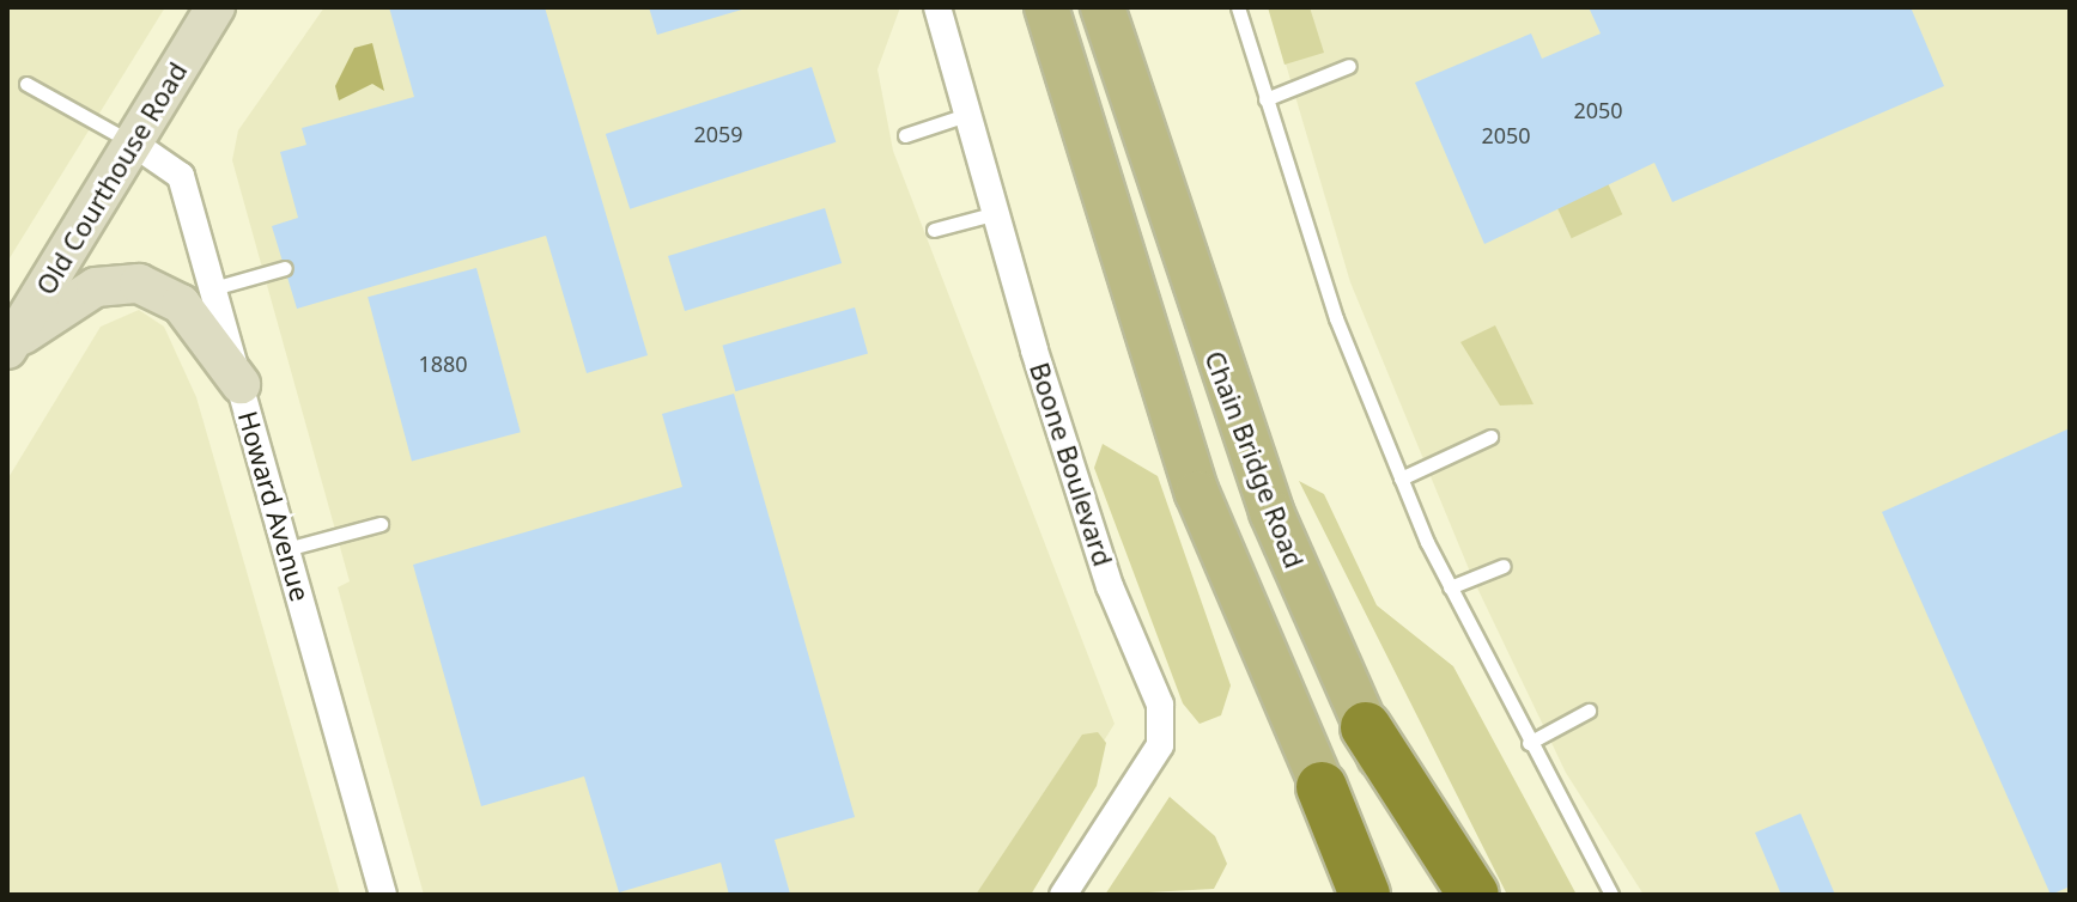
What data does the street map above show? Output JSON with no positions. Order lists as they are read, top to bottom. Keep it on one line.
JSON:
{"streets":{"main road":["Old Courthouse Road","Chain Bridge Road"],"street":["Boone Boulevard","Howard Avenue"]},"crossings":[["Old Courthouse Road","Howard Avenue"]],"house_numbers":["2050","2059","2050","1880"]}
